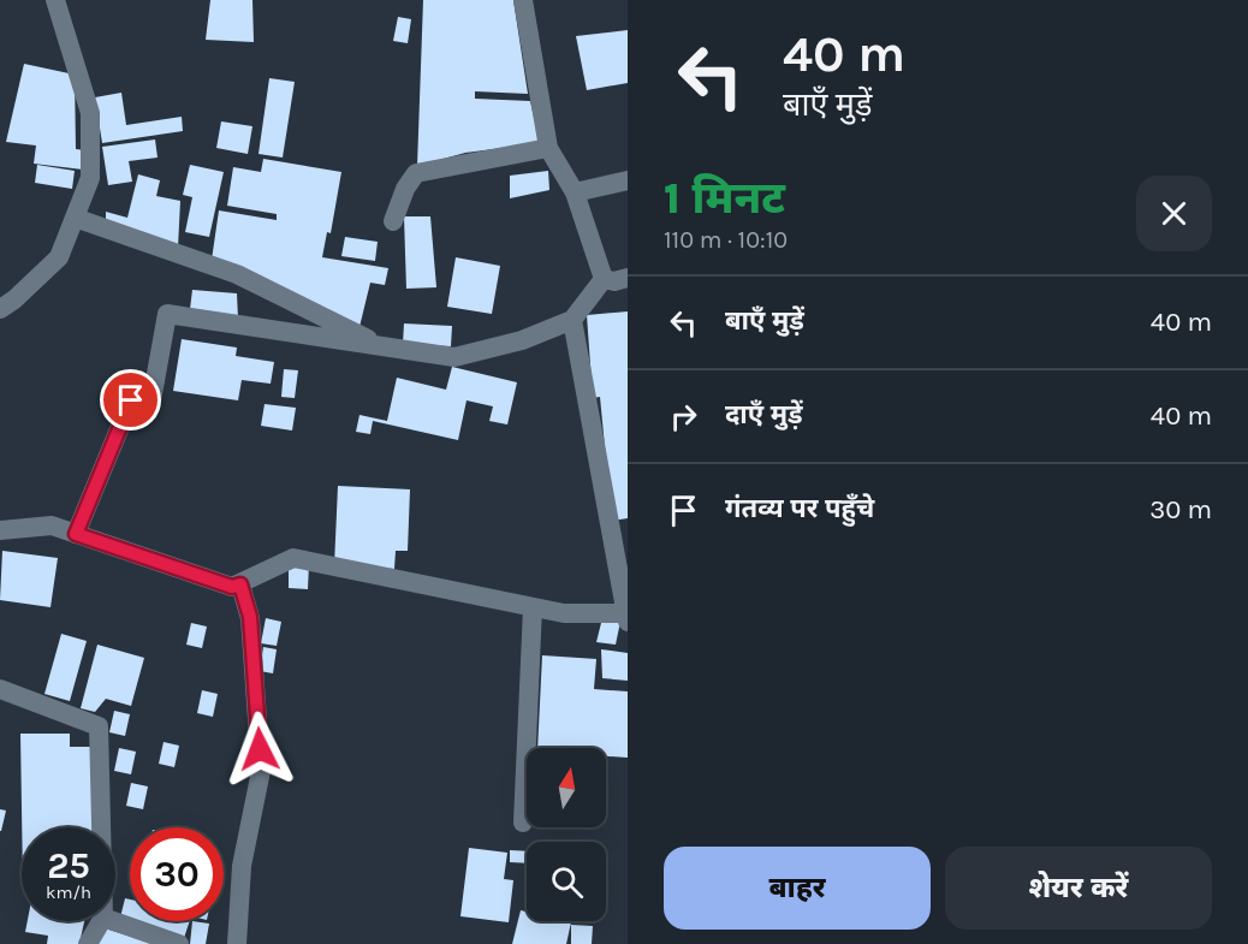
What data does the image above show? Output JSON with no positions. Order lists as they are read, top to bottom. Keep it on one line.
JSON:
{"north":"top","page":{"turn":["40 m","बाएँ मुड़ें"],"heading":["1 मिनट","110 m · 10:10"],"list":[{"name":"बाएँ मुड़ें","value":"40 m"},{"name":"दाएँ मुड़ें","value":"40 m"},{"name":"गंतव्य पर पहुँचे","value":"30 m"}],"speed":"25 km/h","limit":"30","buttons":["बाहर","शेयर करें"]}}
